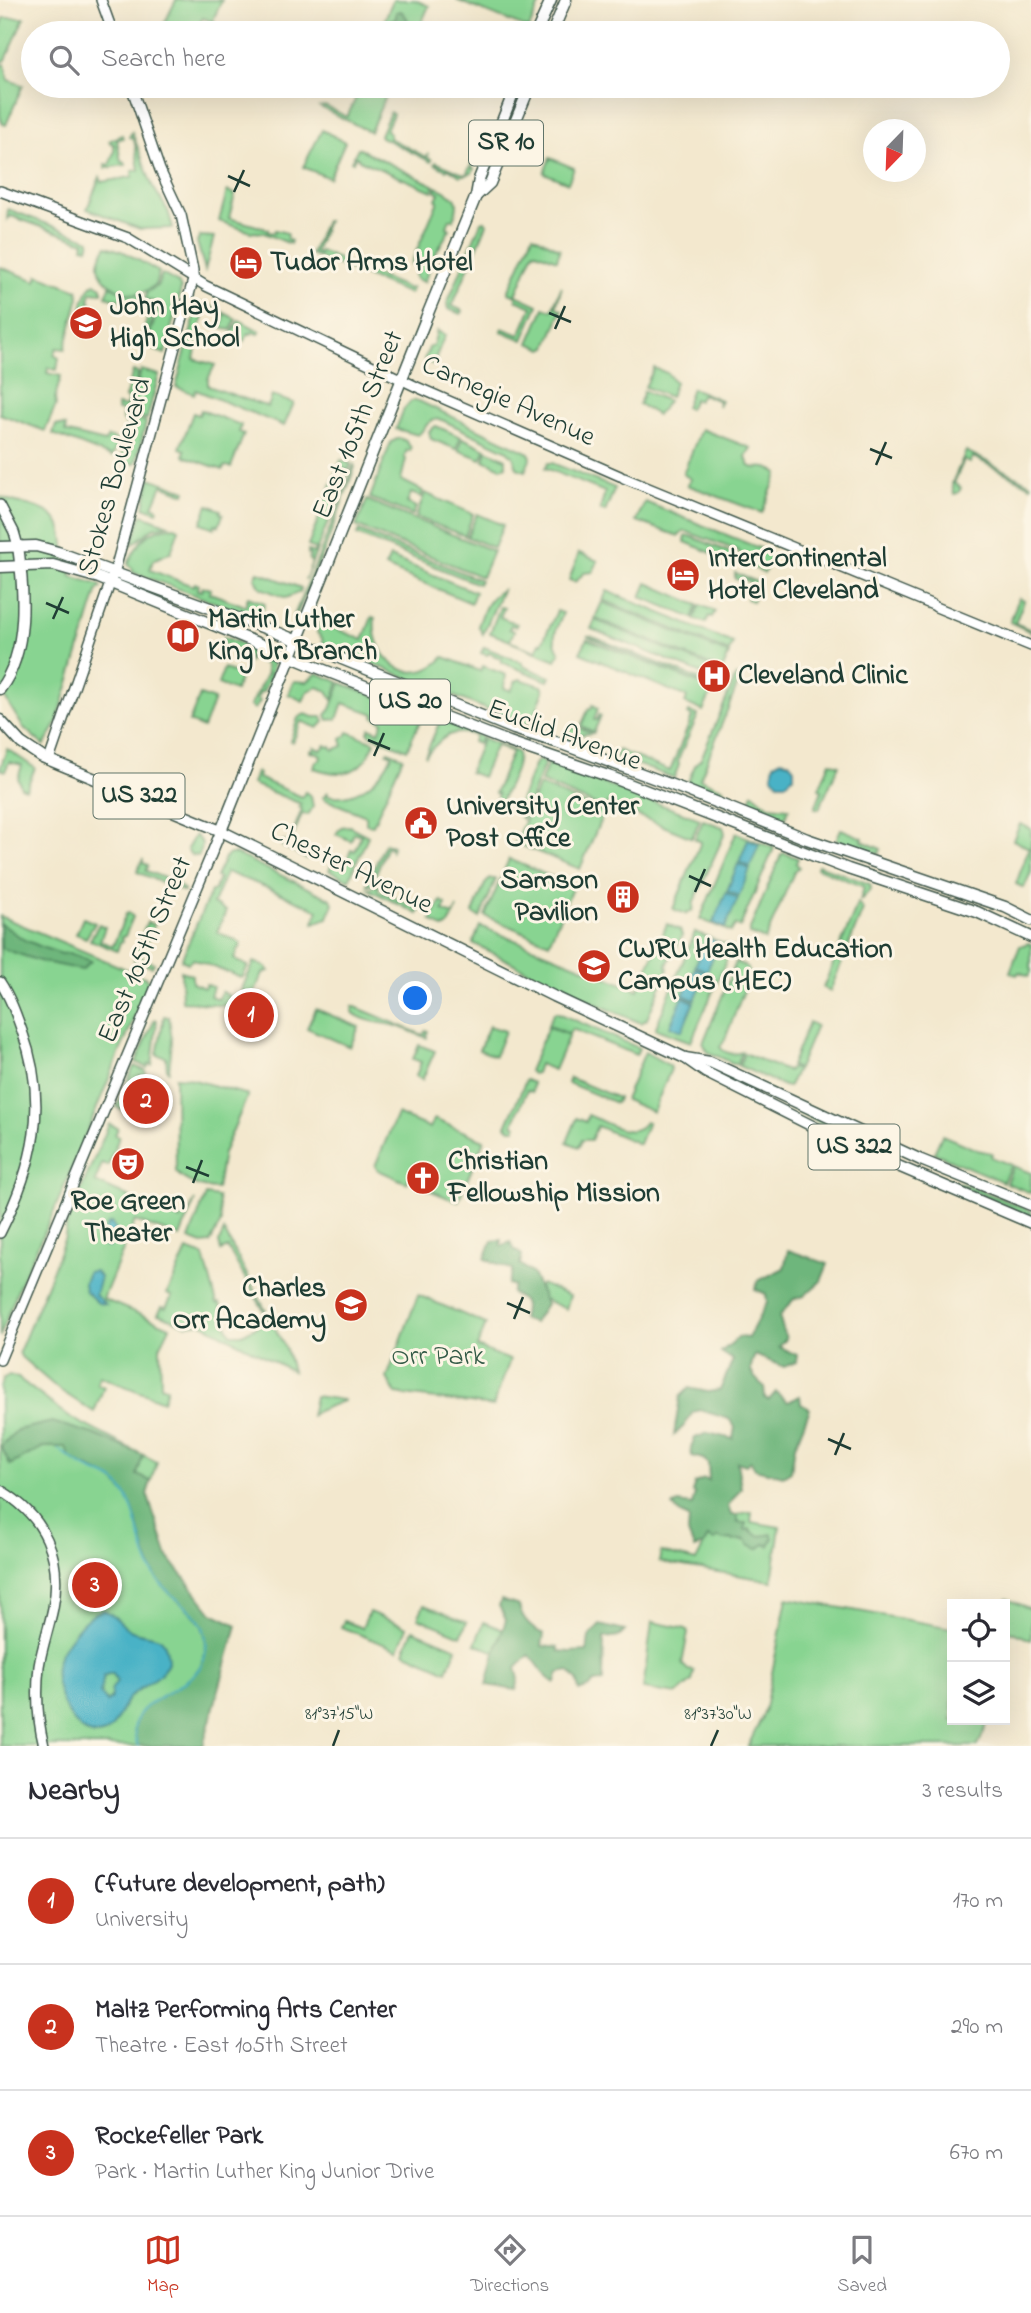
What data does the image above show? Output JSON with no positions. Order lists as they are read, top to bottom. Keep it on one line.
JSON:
{"streets":{"main road":["SR 10","Carnegie Avenue","East 105th Street","Stokes Boulevard","US 20","Euclid Avenue","US 322","Chester Avenue"]},"crossings":[["Carnegie Avenue","East 105th Street"],["Carnegie Avenue","Stokes Boulevard"],["East 105th Street","Euclid Avenue"],["East 105th Street","Chester Avenue"],["Stokes Boulevard","Euclid Avenue"],["Stokes Boulevard","Chester Avenue"]],"parks":["Orr Park"],"places":{"hotel":["Tudor Arms Hotel","InterContinental Hotel Cleveland"],"school or university":["John Hay High School","CWRU Health Education Campus (HEC)","Charles Orr Academy"],"library":["Martin Luther King Jr. Branch"],"hospital":["Cleveland Clinic"],"public building":["University Center Post Office"],"building":["Samson Pavilion"],"theatre":["Roe Green Theater"],"church":["Christian Fellowship Mission"]},"north":"bottom left","page":{"search":"Search here","pins":["1","2","3"],"heading":["Nearby","3 results"],"list":[{"mark":"1","name":"(future development, path)","note":"University","value":"170 m"},{"mark":"2","name":"Maltz Performing Arts Center","note":"Theatre · East 105th Street","value":"290 m"},{"mark":"3","name":"Rockefeller Park","note":"Park · Martin Luther King Junior Drive","value":"670 m"}],"nav":["Map","Directions","Saved"]},"coordinates":["81°37'15\"W","81°37'30\"W"]}
